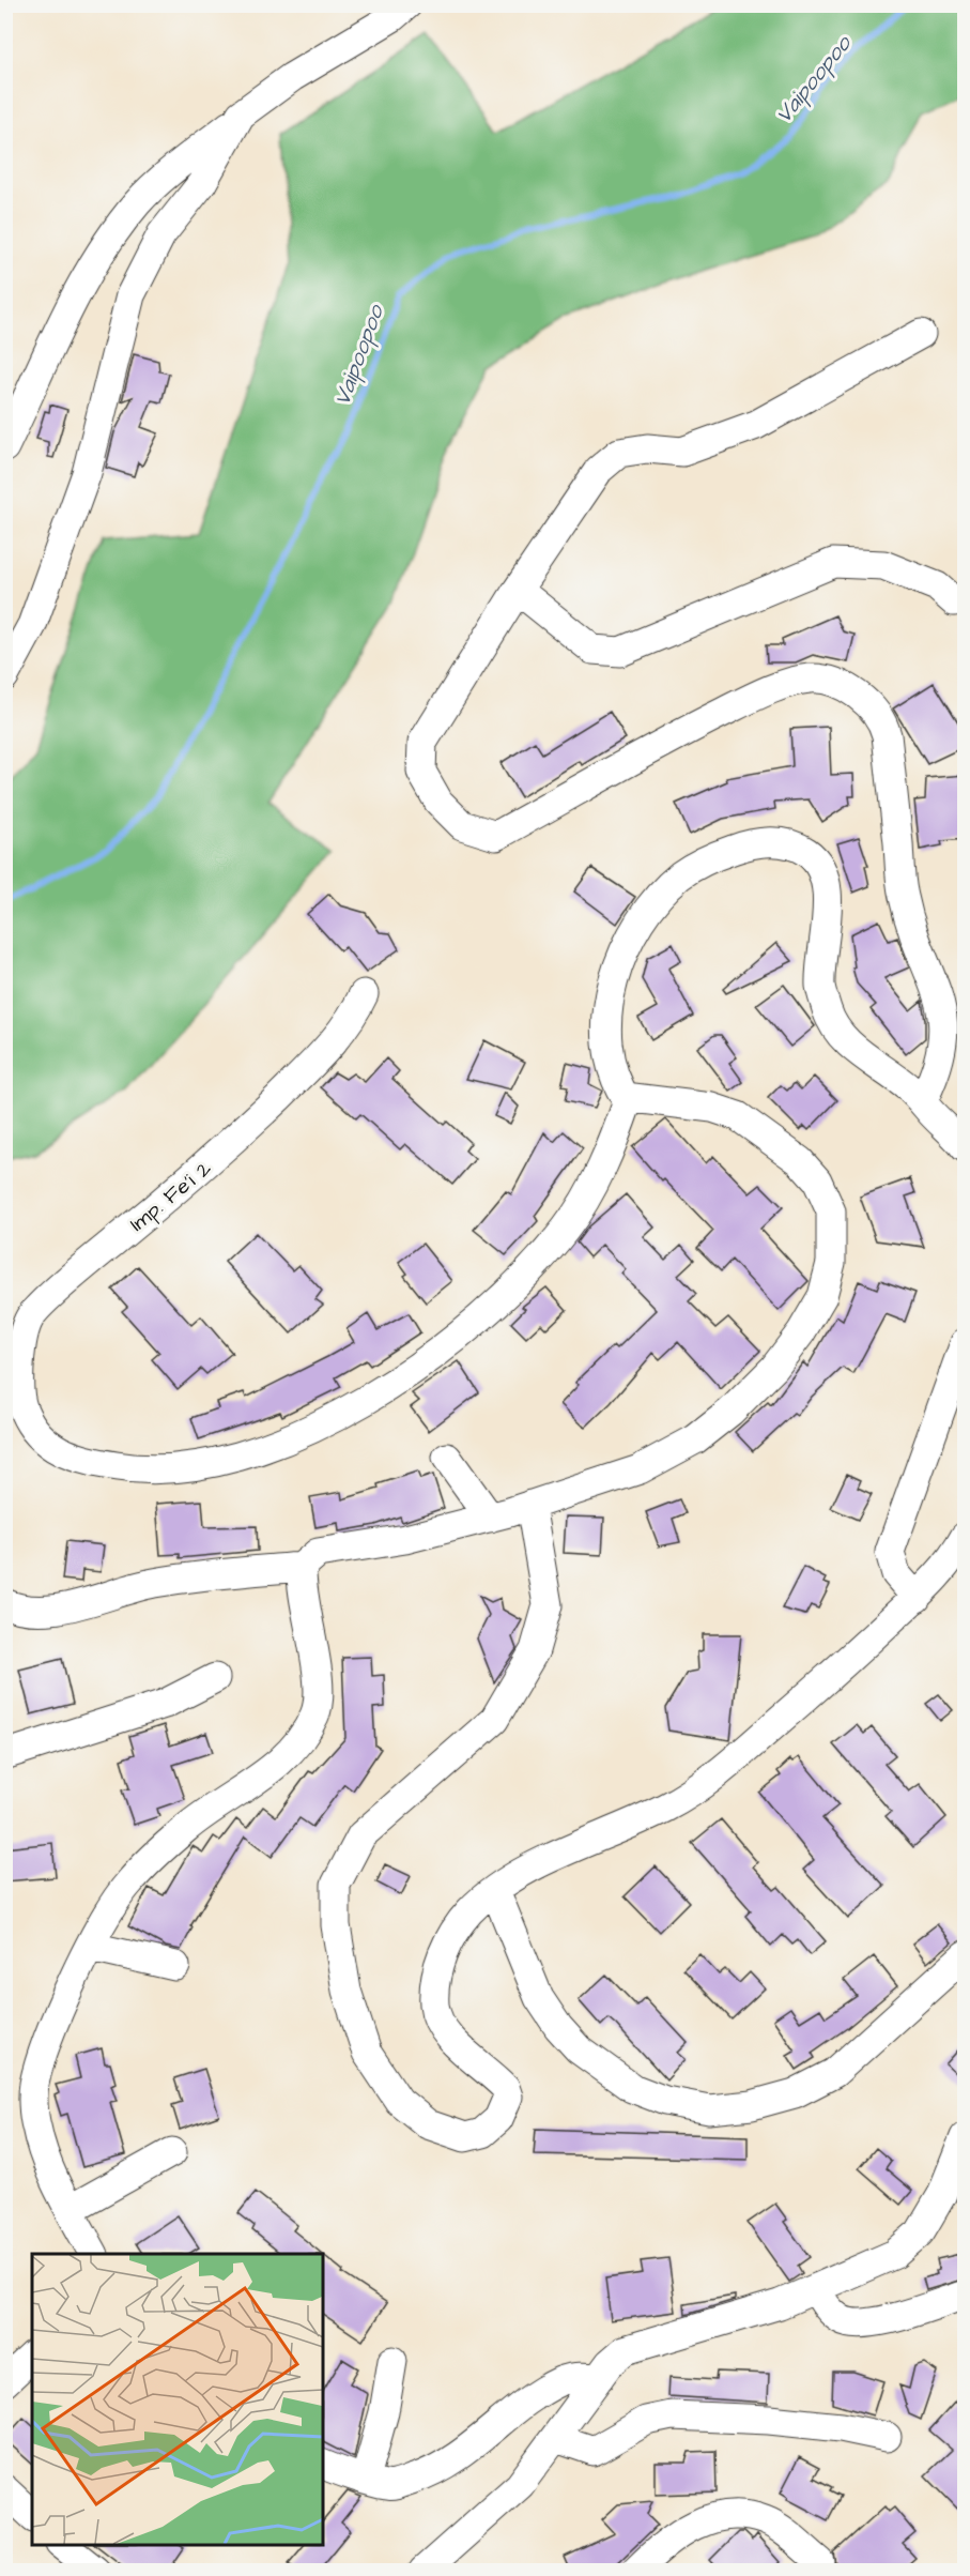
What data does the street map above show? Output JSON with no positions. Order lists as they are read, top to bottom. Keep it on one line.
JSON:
{"streets":{"street":["Imp. Fe'i 2"]},"water":["Vaipoopoo"]}
